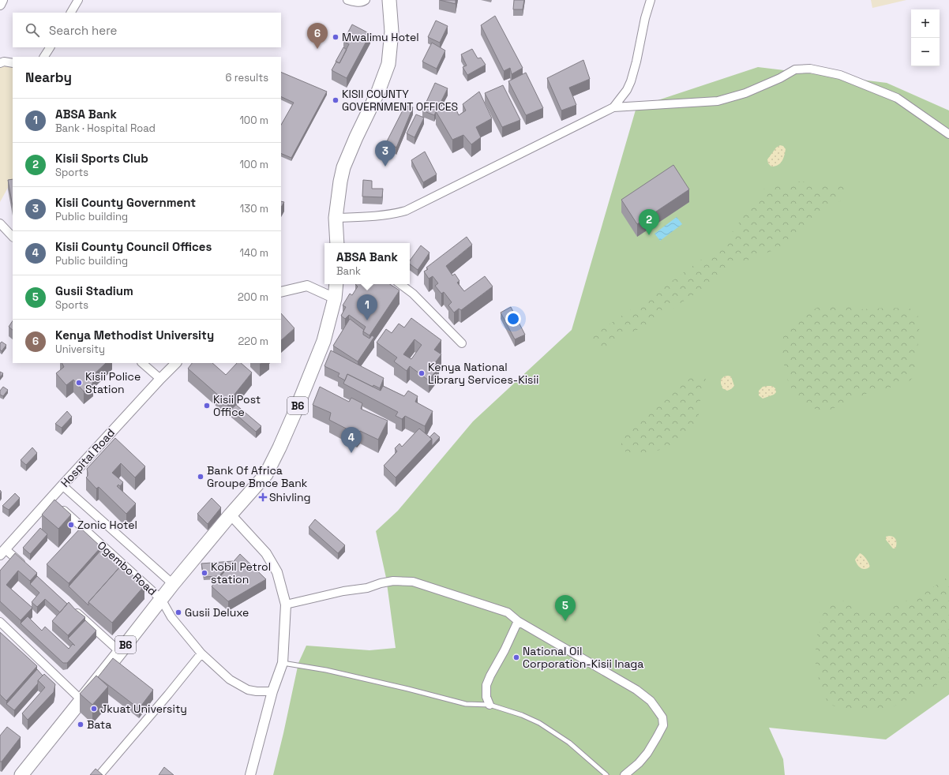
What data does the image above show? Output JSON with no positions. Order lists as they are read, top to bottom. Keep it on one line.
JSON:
{"streets":{"highway":["B6"],"street":["Hospital Road","Ogembo Road"]},"crossings":[["B6","Ogembo Road"],["Hospital Road","Ogembo Road"]],"places":{"other":["Mwalimu Hotel","KISII COUNTY GOVERNMENT OFFICES","Kenya National Library Services-Kisii","Kisii Police Station","Kisii Post Office","Bank Of Africa Groupe Bmce Bank","Zonic Hotel","Kobil Petrol station","Gusii Deluxe","National Oil Corporation-Kisii Inaga","Jkuat University","Bata"],"health":["Shivling"]},"page":{"map_buttons":["+","−"],"search":"Search here","pins":["6","3","2","1","4","5"],"heading":["Nearby","6 results"],"list":[{"mark":"1","name":"ABSA Bank","note":"Bank · Hospital Road","value":"100 m"},{"mark":"2","name":"Kisii Sports Club","note":"Sports","value":"100 m"},{"mark":"3","name":"Kisii County Government","note":"Public building","value":"130 m"},{"mark":"4","name":"Kisii County Council Offices","note":"Public building","value":"140 m"},{"mark":"5","name":"Gusii Stadium","note":"Sports","value":"200 m"},{"mark":"6","name":"Kenya Methodist University","note":"University","value":"220 m"}],"popup":["ABSA Bank","Bank"]}}
